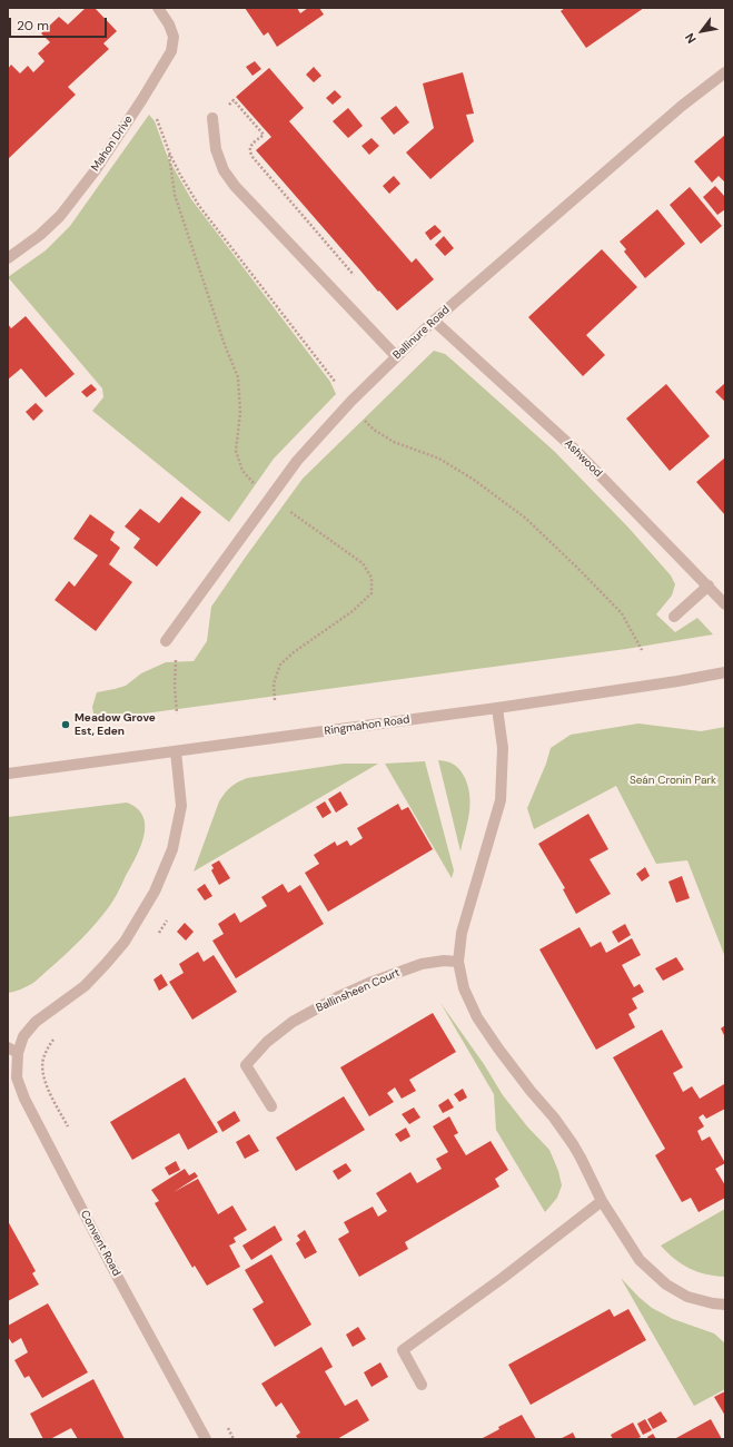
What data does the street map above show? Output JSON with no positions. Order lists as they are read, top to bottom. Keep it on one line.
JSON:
{"streets":{"street":["Mahon Drive","Ballinure Road","Ashwood","Ringmahon Road","Ballinsheen Court","Convent Road"]},"crossings":[["Ballinure Road","Ashwood"],["Ringmahon Road","Convent Road"]],"parks":["Seán Cronin Park"],"places":["Meadow Grove Est, Eden"],"scale_bar":"20 m","north":"bottom left"}
